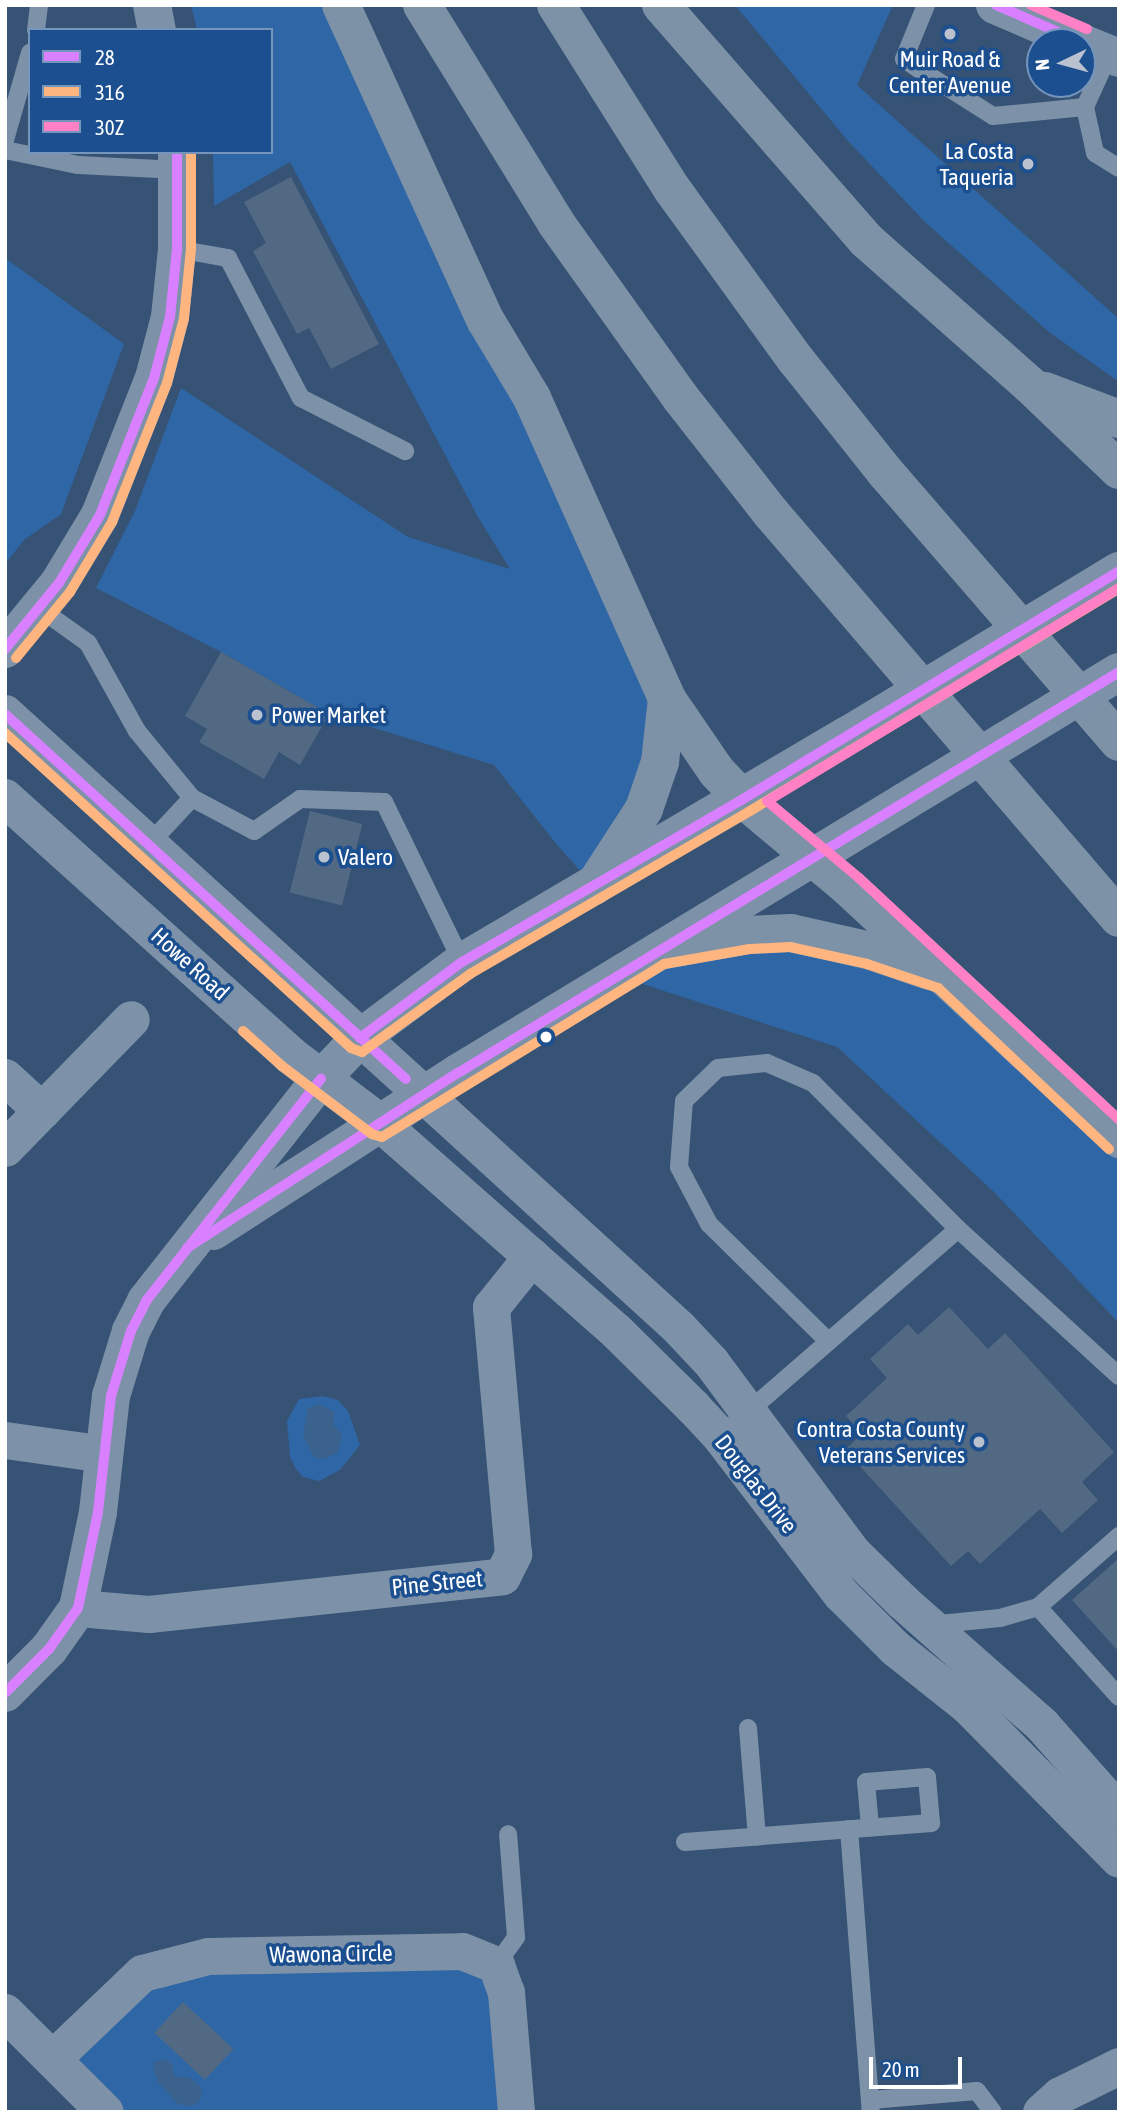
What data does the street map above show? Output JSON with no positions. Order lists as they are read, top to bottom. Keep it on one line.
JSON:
{"streets":{"street":["Howe Road","Douglas Drive","Pine Street","Wawona Circle"]},"crossings":[["Howe Road","Douglas Drive"],["Douglas Drive","Pine Street"]],"places":["Muir Road & Center Avenue","La Costa Taqueria","Power Market","Valero","Contra Costa County Veterans Services"],"lines":["transit line 28","transit line 30Z","transit line 316"],"legend":["28","316","30Z"],"scale_bar":"20 m","north":"left"}
